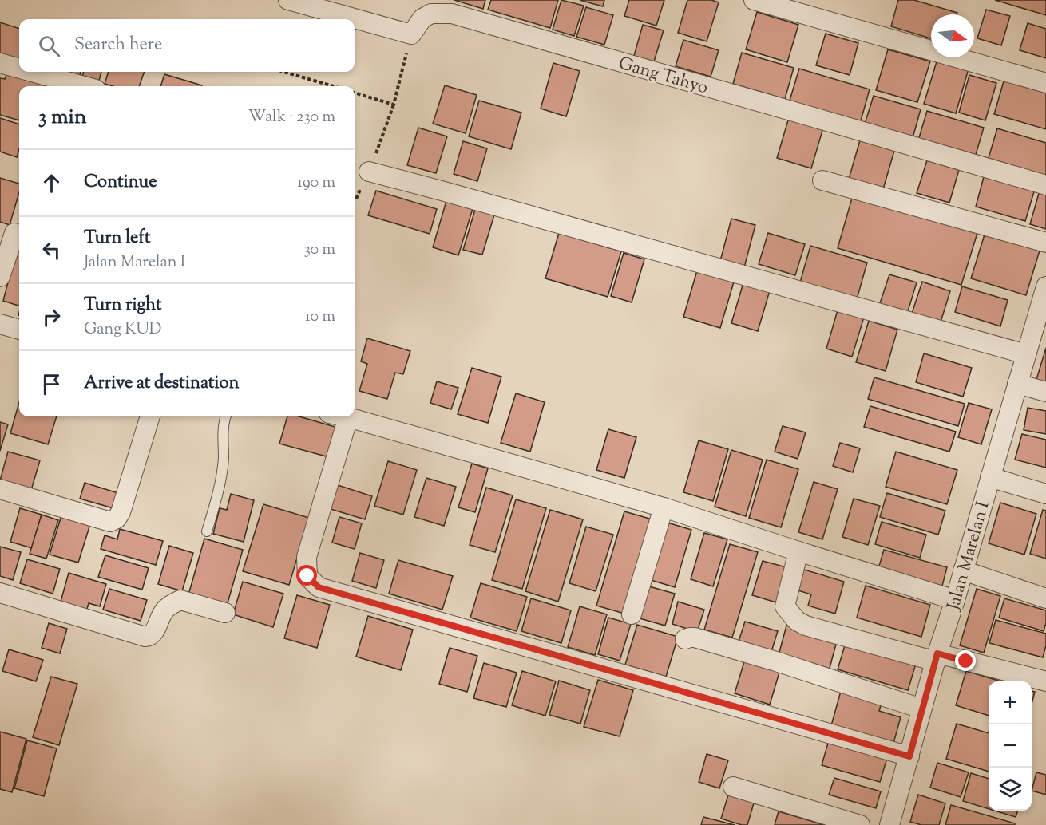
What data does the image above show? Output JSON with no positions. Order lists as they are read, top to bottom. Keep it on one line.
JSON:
{"streets":{"street":["Gang Tahyo","Jalan Marelan I"]},"north":"right","page":{"search":"Search here","heading":["3 min","Walk · 230 m"],"list":[["Continue","190 m"],["Turn left","Jalan Marelan I","30 m"],["Turn right","Gang KUD","10 m"],"Arrive at destination"],"map_buttons":["+","−"]}}
